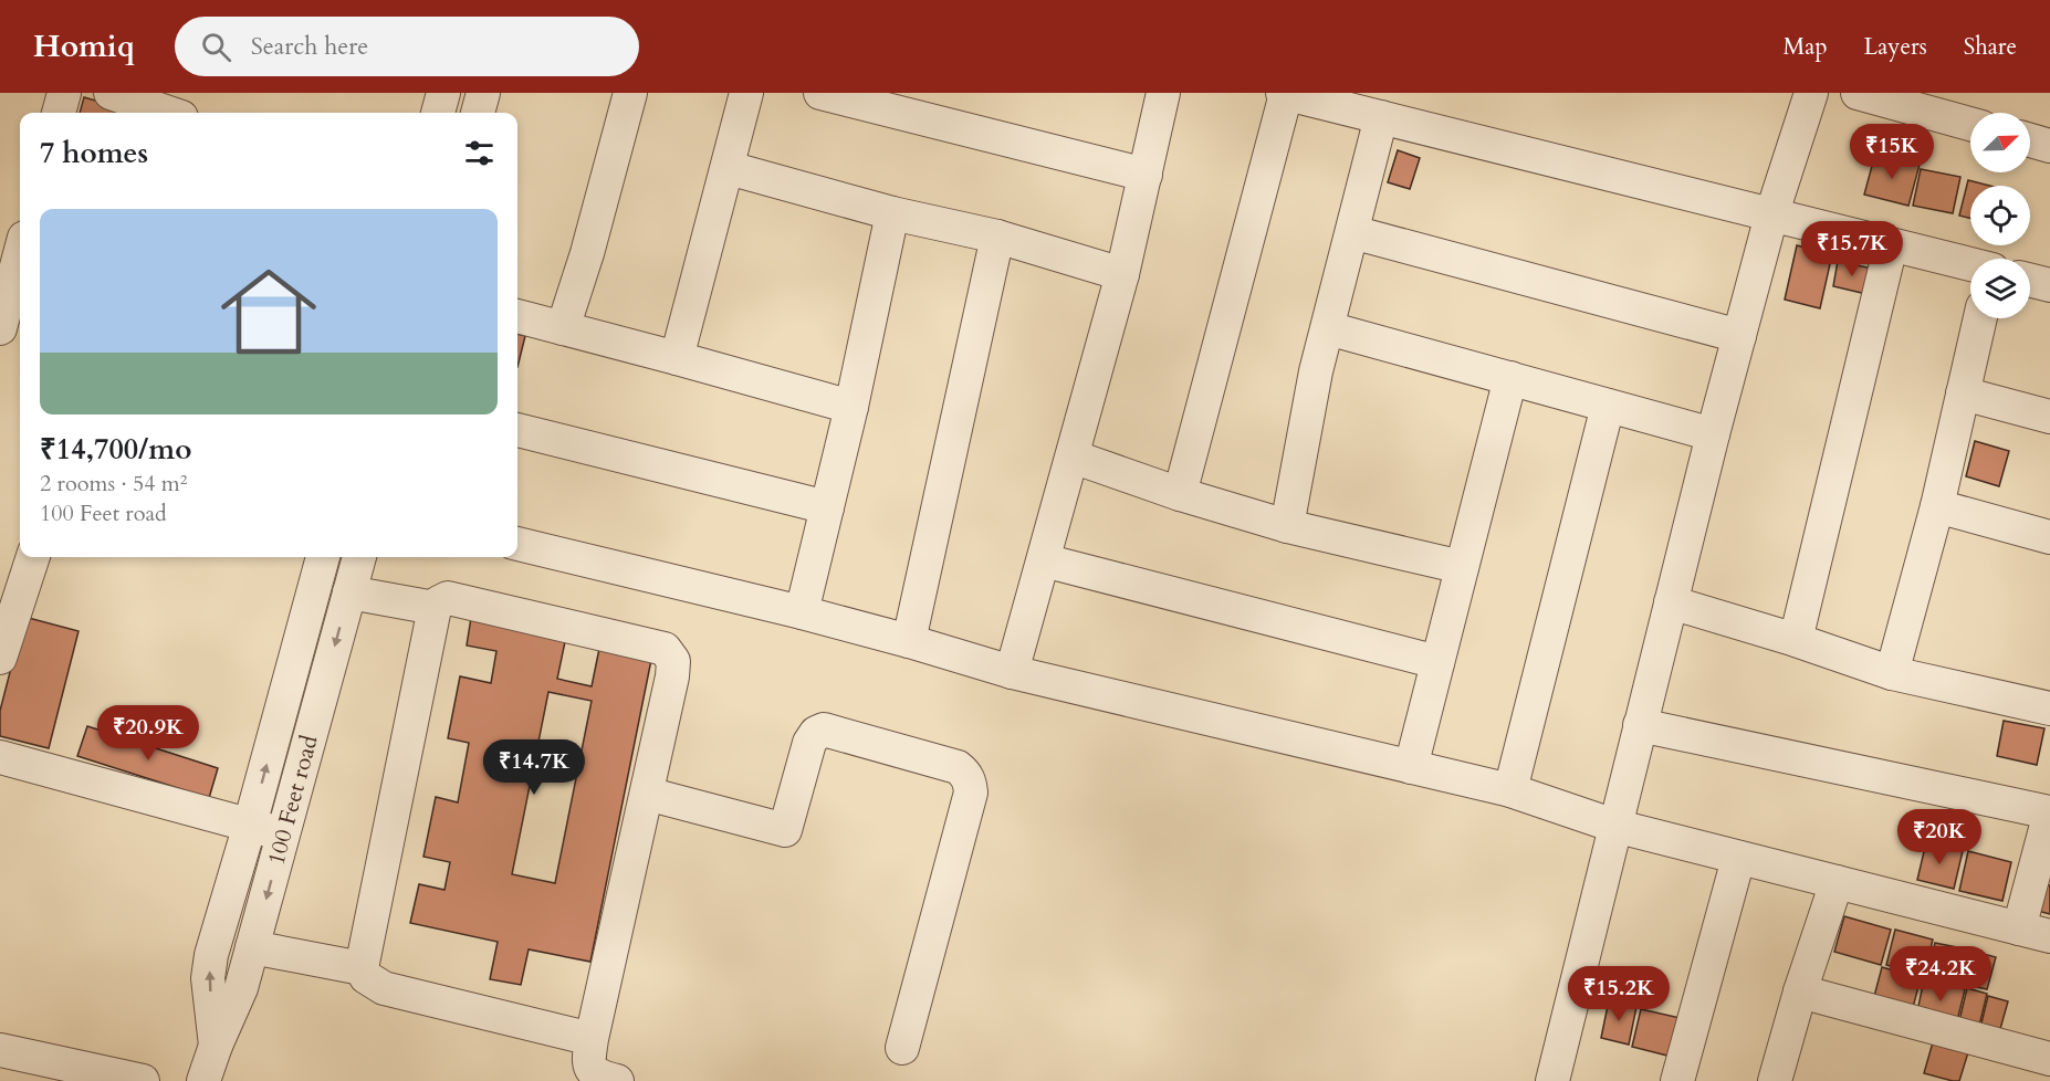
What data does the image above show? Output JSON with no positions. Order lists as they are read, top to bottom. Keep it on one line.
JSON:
{"streets":{"street":["100 Feet road"]},"north":"top right","page":{"header":"Homiq","search":"Search here","nav":["Map","Layers","Share"],"heading":"7 homes","price":["₹15K","₹15.7K","₹20.9K","₹14.7K","₹20K","₹24.2K","₹15.2K"],"list":[{"name":"₹14,700/mo","note":"2 rooms · 54 m² · 100 Feet road"}]}}
